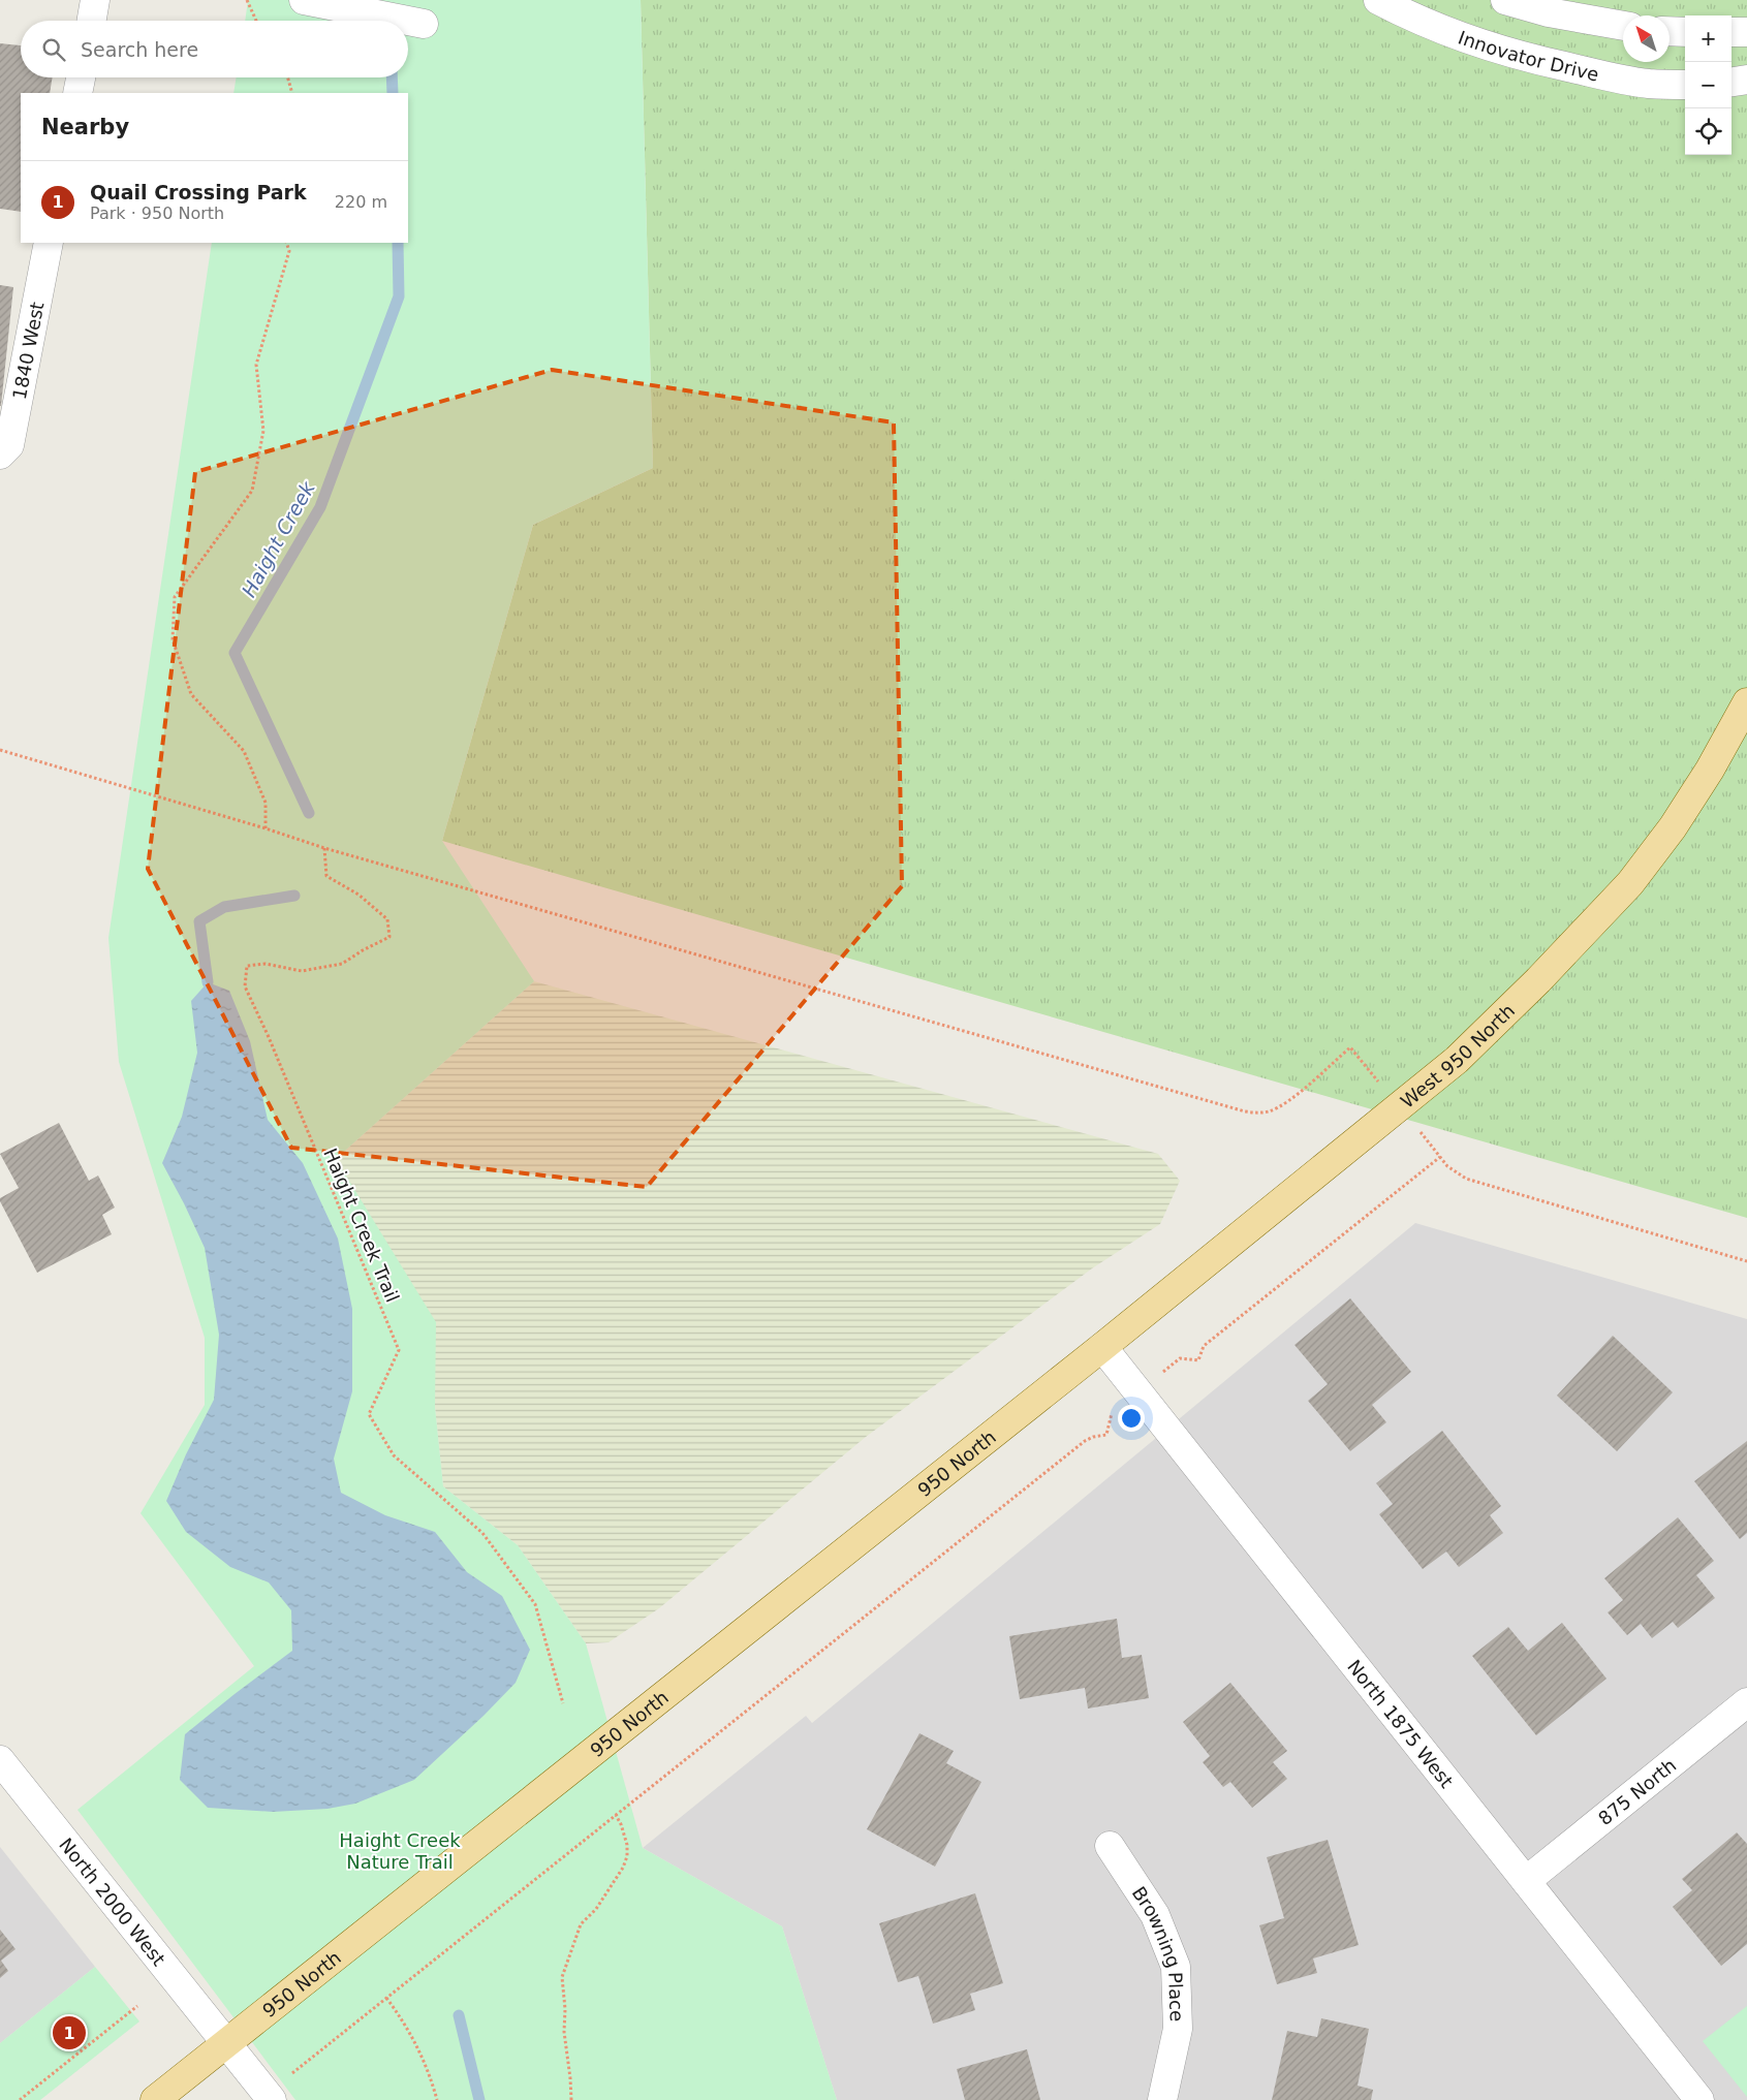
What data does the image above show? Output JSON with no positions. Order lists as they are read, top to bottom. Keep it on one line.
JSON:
{"streets":{"main road":["West 950 North","950 North"],"street":["Innovator Drive","1840 West","North 1875 West","875 North","North 2000 West","Browning Place"],"path":["Haight Creek Trail"]},"crossings":[["West 950 North","950 North"],["West 950 North","North 1875 West"],["950 North","North 1875 West"],["950 North","North 2000 West"],["North 1875 West","875 North"]],"water":["Haight Creek"],"parks":["Haight Creek Nature Trail"],"north":"top left","page":{"map_buttons":["+","−"],"search":"Search here","heading":"Nearby","list":[{"mark":"1","name":"Quail Crossing Park","note":"Park · 950 North","value":"220 m"}],"pins":"1"}}
